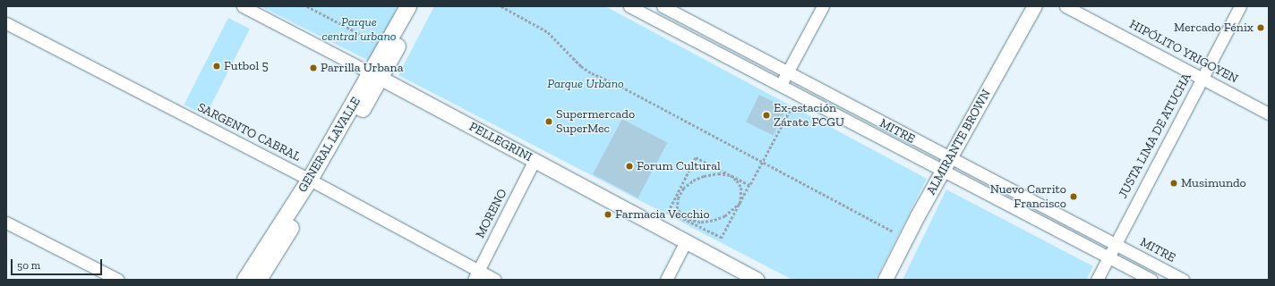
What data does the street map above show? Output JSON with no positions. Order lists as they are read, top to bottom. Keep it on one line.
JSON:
{"streets":{"main road":["GENERAL LAVALLE"],"street":["HIPÓLITO YRIGOYEN","MITRE","SARGENTO CABRAL","JUSTA LIMA DE ATUCHA","PELLEGRINI","ALMIRANTE BROWN","MORENO"]},"crossings":[["HIPÓLITO YRIGOYEN","JUSTA LIMA DE ATUCHA"],["MITRE","JUSTA LIMA DE ATUCHA"],["MITRE","ALMIRANTE BROWN"],["SARGENTO CABRAL","GENERAL LAVALLE"],["SARGENTO CABRAL","MORENO"],["PELLEGRINI","GENERAL LAVALLE"],["PELLEGRINI","MORENO"]],"parks":["Parque central urbano","Parque Urbano"],"places":["Mercado Fénix","Futbol 5","Parrilla Urbana","Ex-estación Zárate FCGU","Supermercado SuperMec","Forum Cultural","Musimundo","Nuevo Carrito Francisco","Farmacia Vecchio"],"scale_bar":"50 m"}
